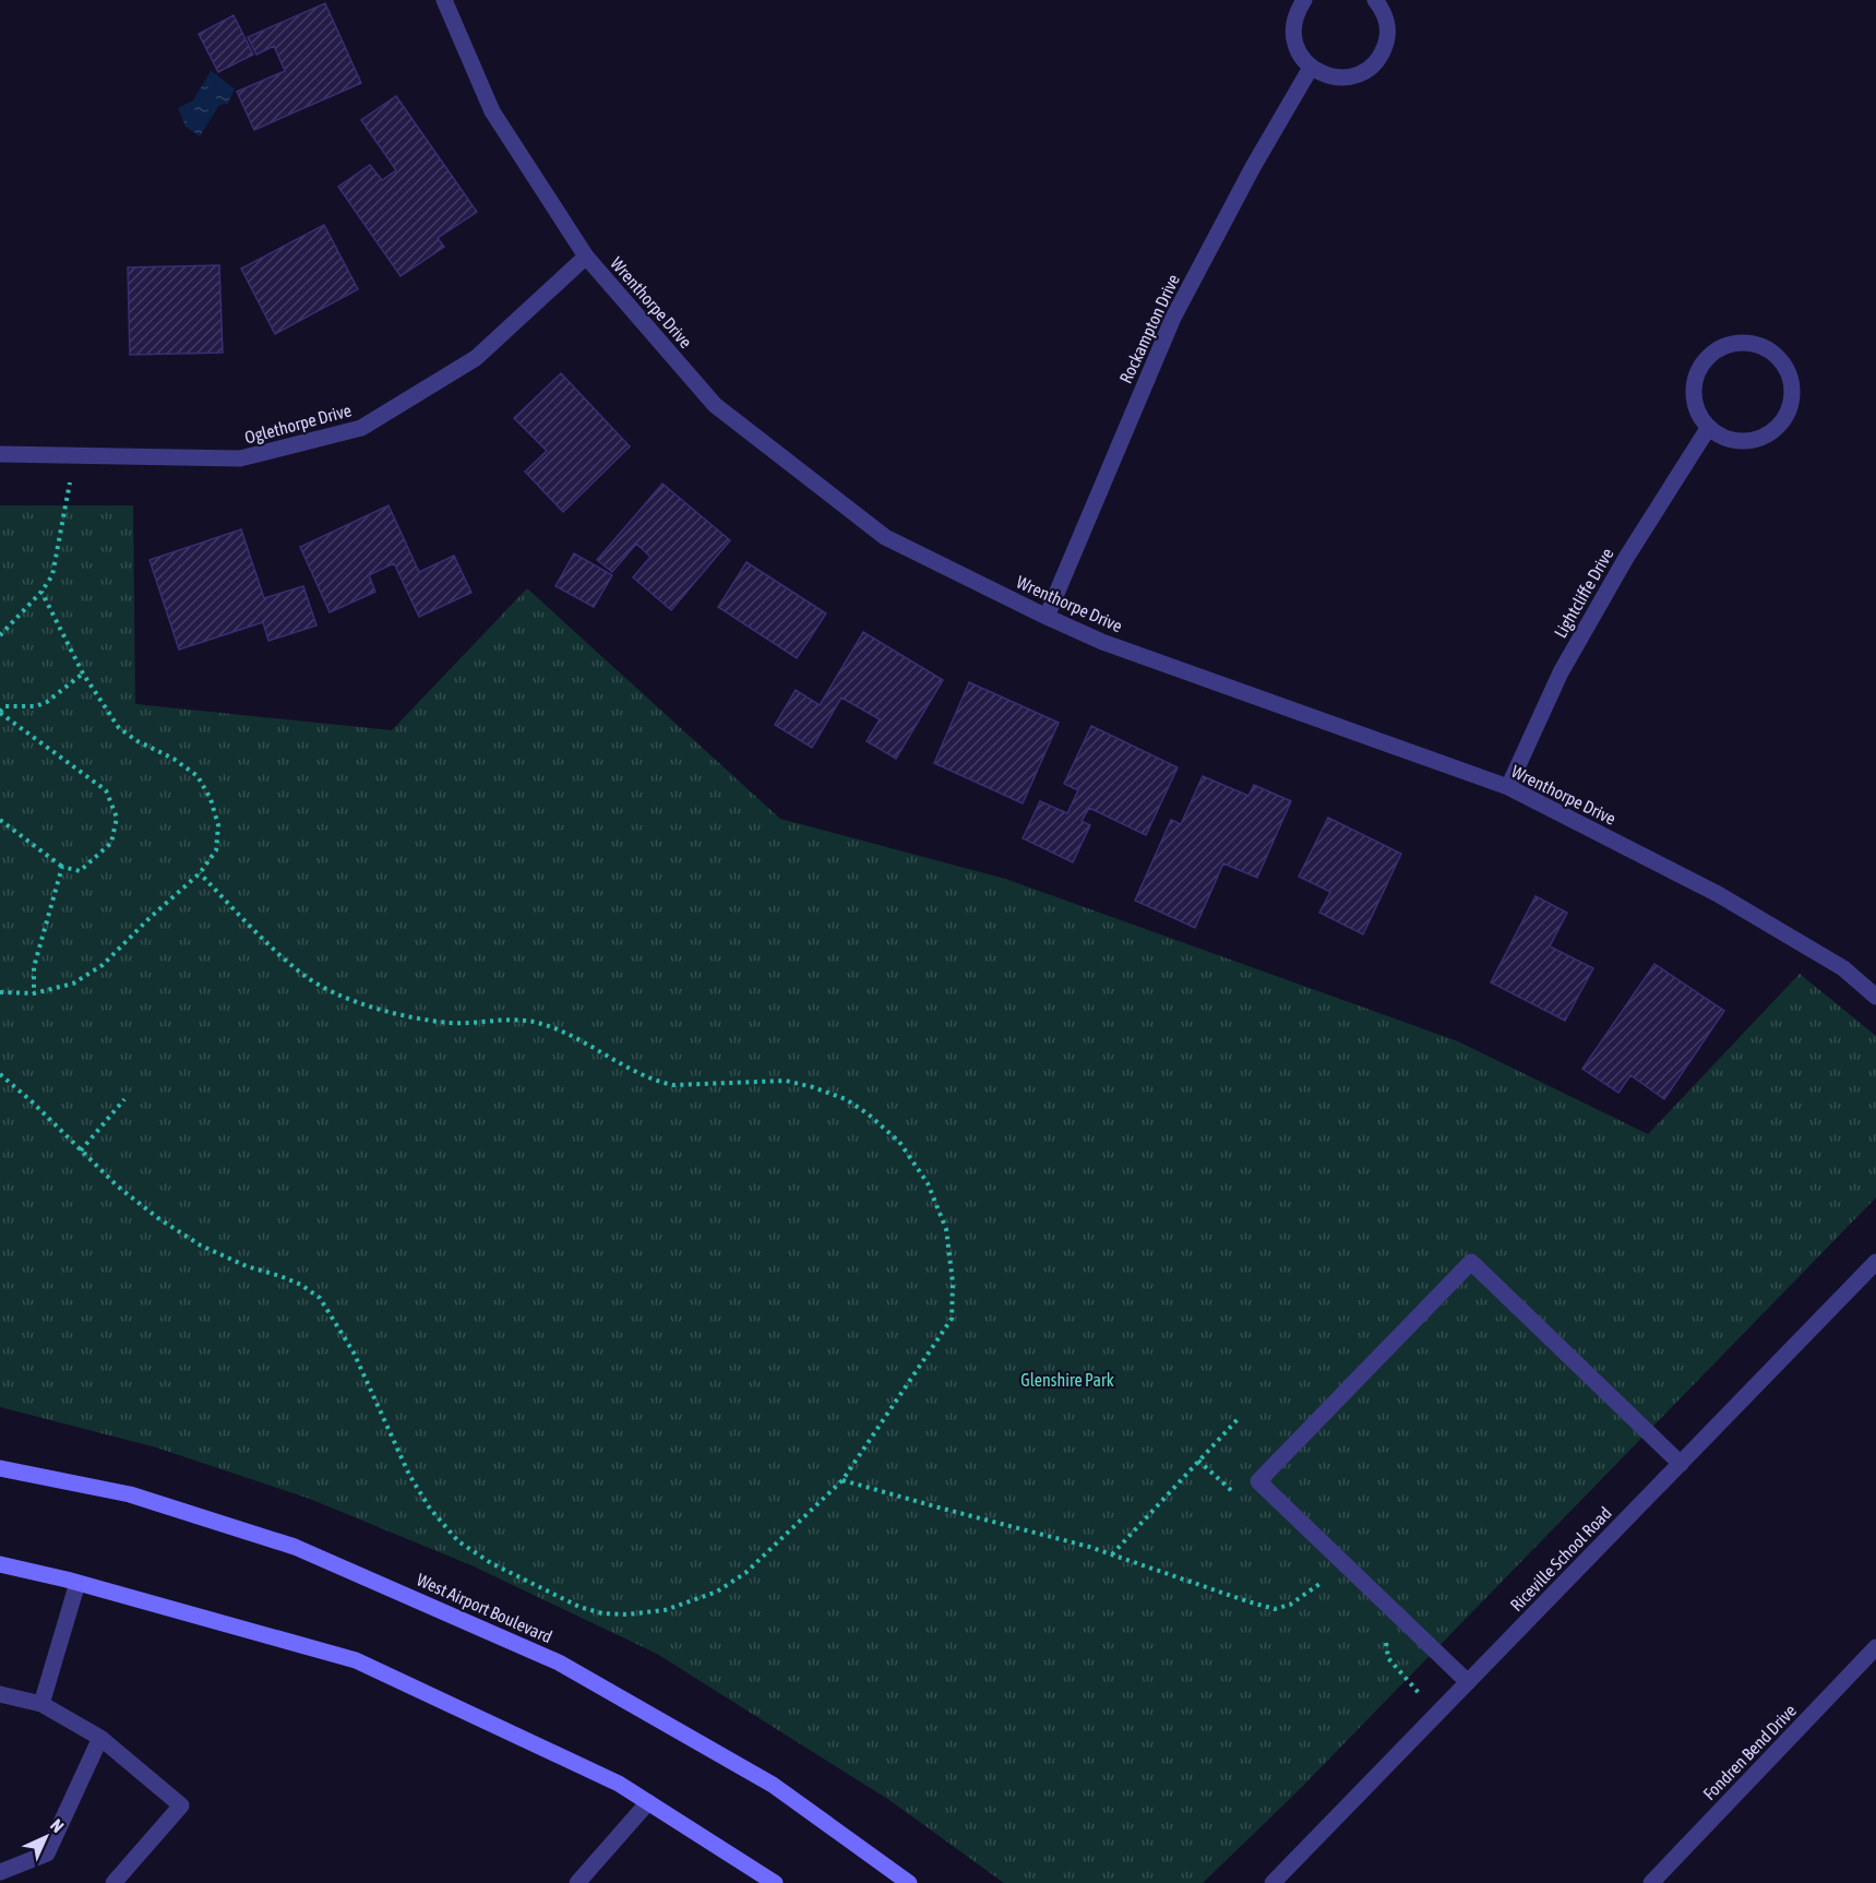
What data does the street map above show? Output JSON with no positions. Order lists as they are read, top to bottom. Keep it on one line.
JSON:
{"streets":{"main road":["West Airport Boulevard"],"street":["Wrenthorpe Drive","Rockampton Drive","Oglethorpe Drive","Lightcliffe Drive","Riceville School Road","Fondren Bend Drive"]},"crossings":[["Wrenthorpe Drive","Rockampton Drive"],["Wrenthorpe Drive","Oglethorpe Drive"],["Wrenthorpe Drive","Lightcliffe Drive"]],"parks":["Glenshire Park"],"north":"top right"}
